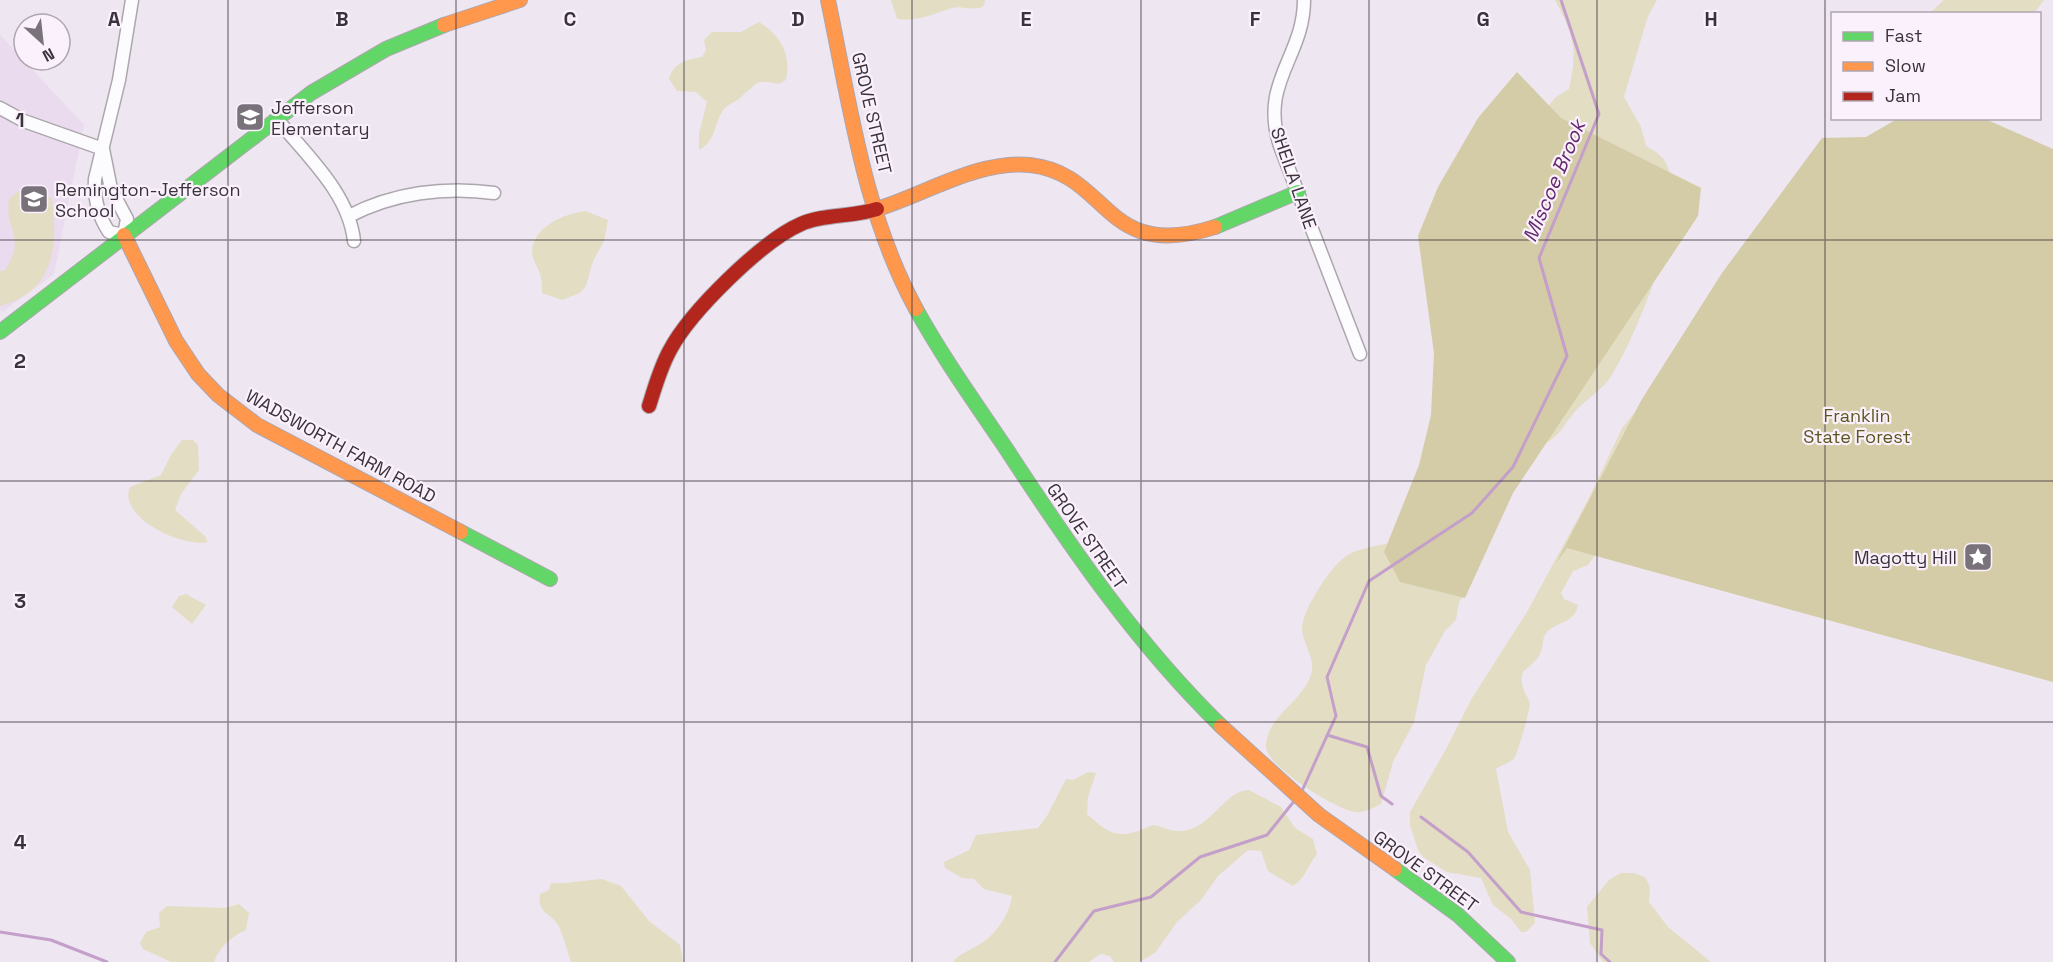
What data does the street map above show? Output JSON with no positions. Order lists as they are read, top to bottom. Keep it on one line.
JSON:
{"streets":{"main road":["GROVE STREET","WADSWORTH FARM ROAD"],"street":["SHEILA LANE"]},"water":["Miscoe Brook"],"parks":["Franklin State Forest"],"places":{"school or university":["Jefferson Elementary","Remington-Jefferson School"],"place":["Magotty Hill"]},"legend":["Fast","Slow","Jam"],"north":"bottom right","grid":{"columns":["A","B","C","D","E","F","G","H"],"rows":["1","2","3","4"]}}
